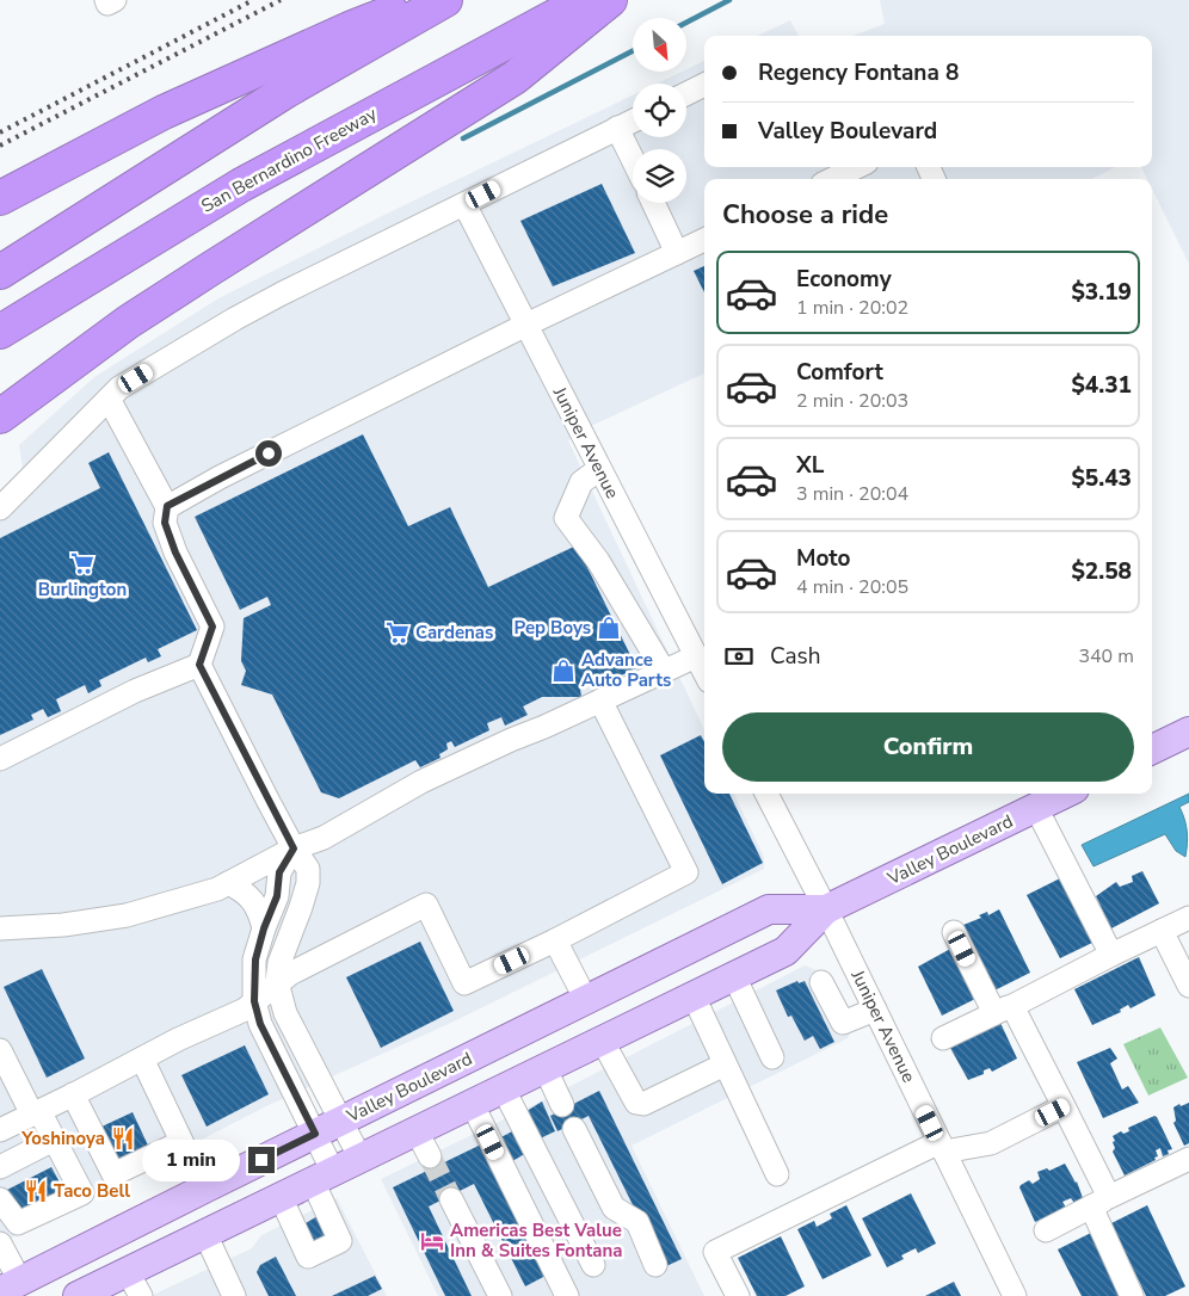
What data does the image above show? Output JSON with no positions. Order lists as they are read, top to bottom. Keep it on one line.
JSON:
{"streets":{"highway":["San Bernardino Freeway"],"main road":["Valley Boulevard"],"street":["Juniper Avenue"]},"crossings":[["Juniper Avenue","Valley Boulevard"]],"places":{"supermarket":["Burlington","Cardenas"],"shop":["Pep Boys","Advance Auto Parts"],"restaurant":["Yoshinoya","Taco Bell"],"hotel":["Americas Best Value Inn & Suites Fontana"]},"north":"bottom right","page":{"banner":["Regency Fontana 8","Valley Boulevard"],"heading":"Choose a ride","list":[{"name":"Economy","note":"1 min · 20:02","value":"$3.19"},{"name":"Comfort","note":"2 min · 20:03","value":"$4.31"},{"name":"XL","note":"3 min · 20:04","value":"$5.43"},{"name":"Moto","note":"4 min · 20:05","value":"$2.58"}],"pay":["Cash","340 m"],"buttons":"Confirm","bubble":"1 min"}}
